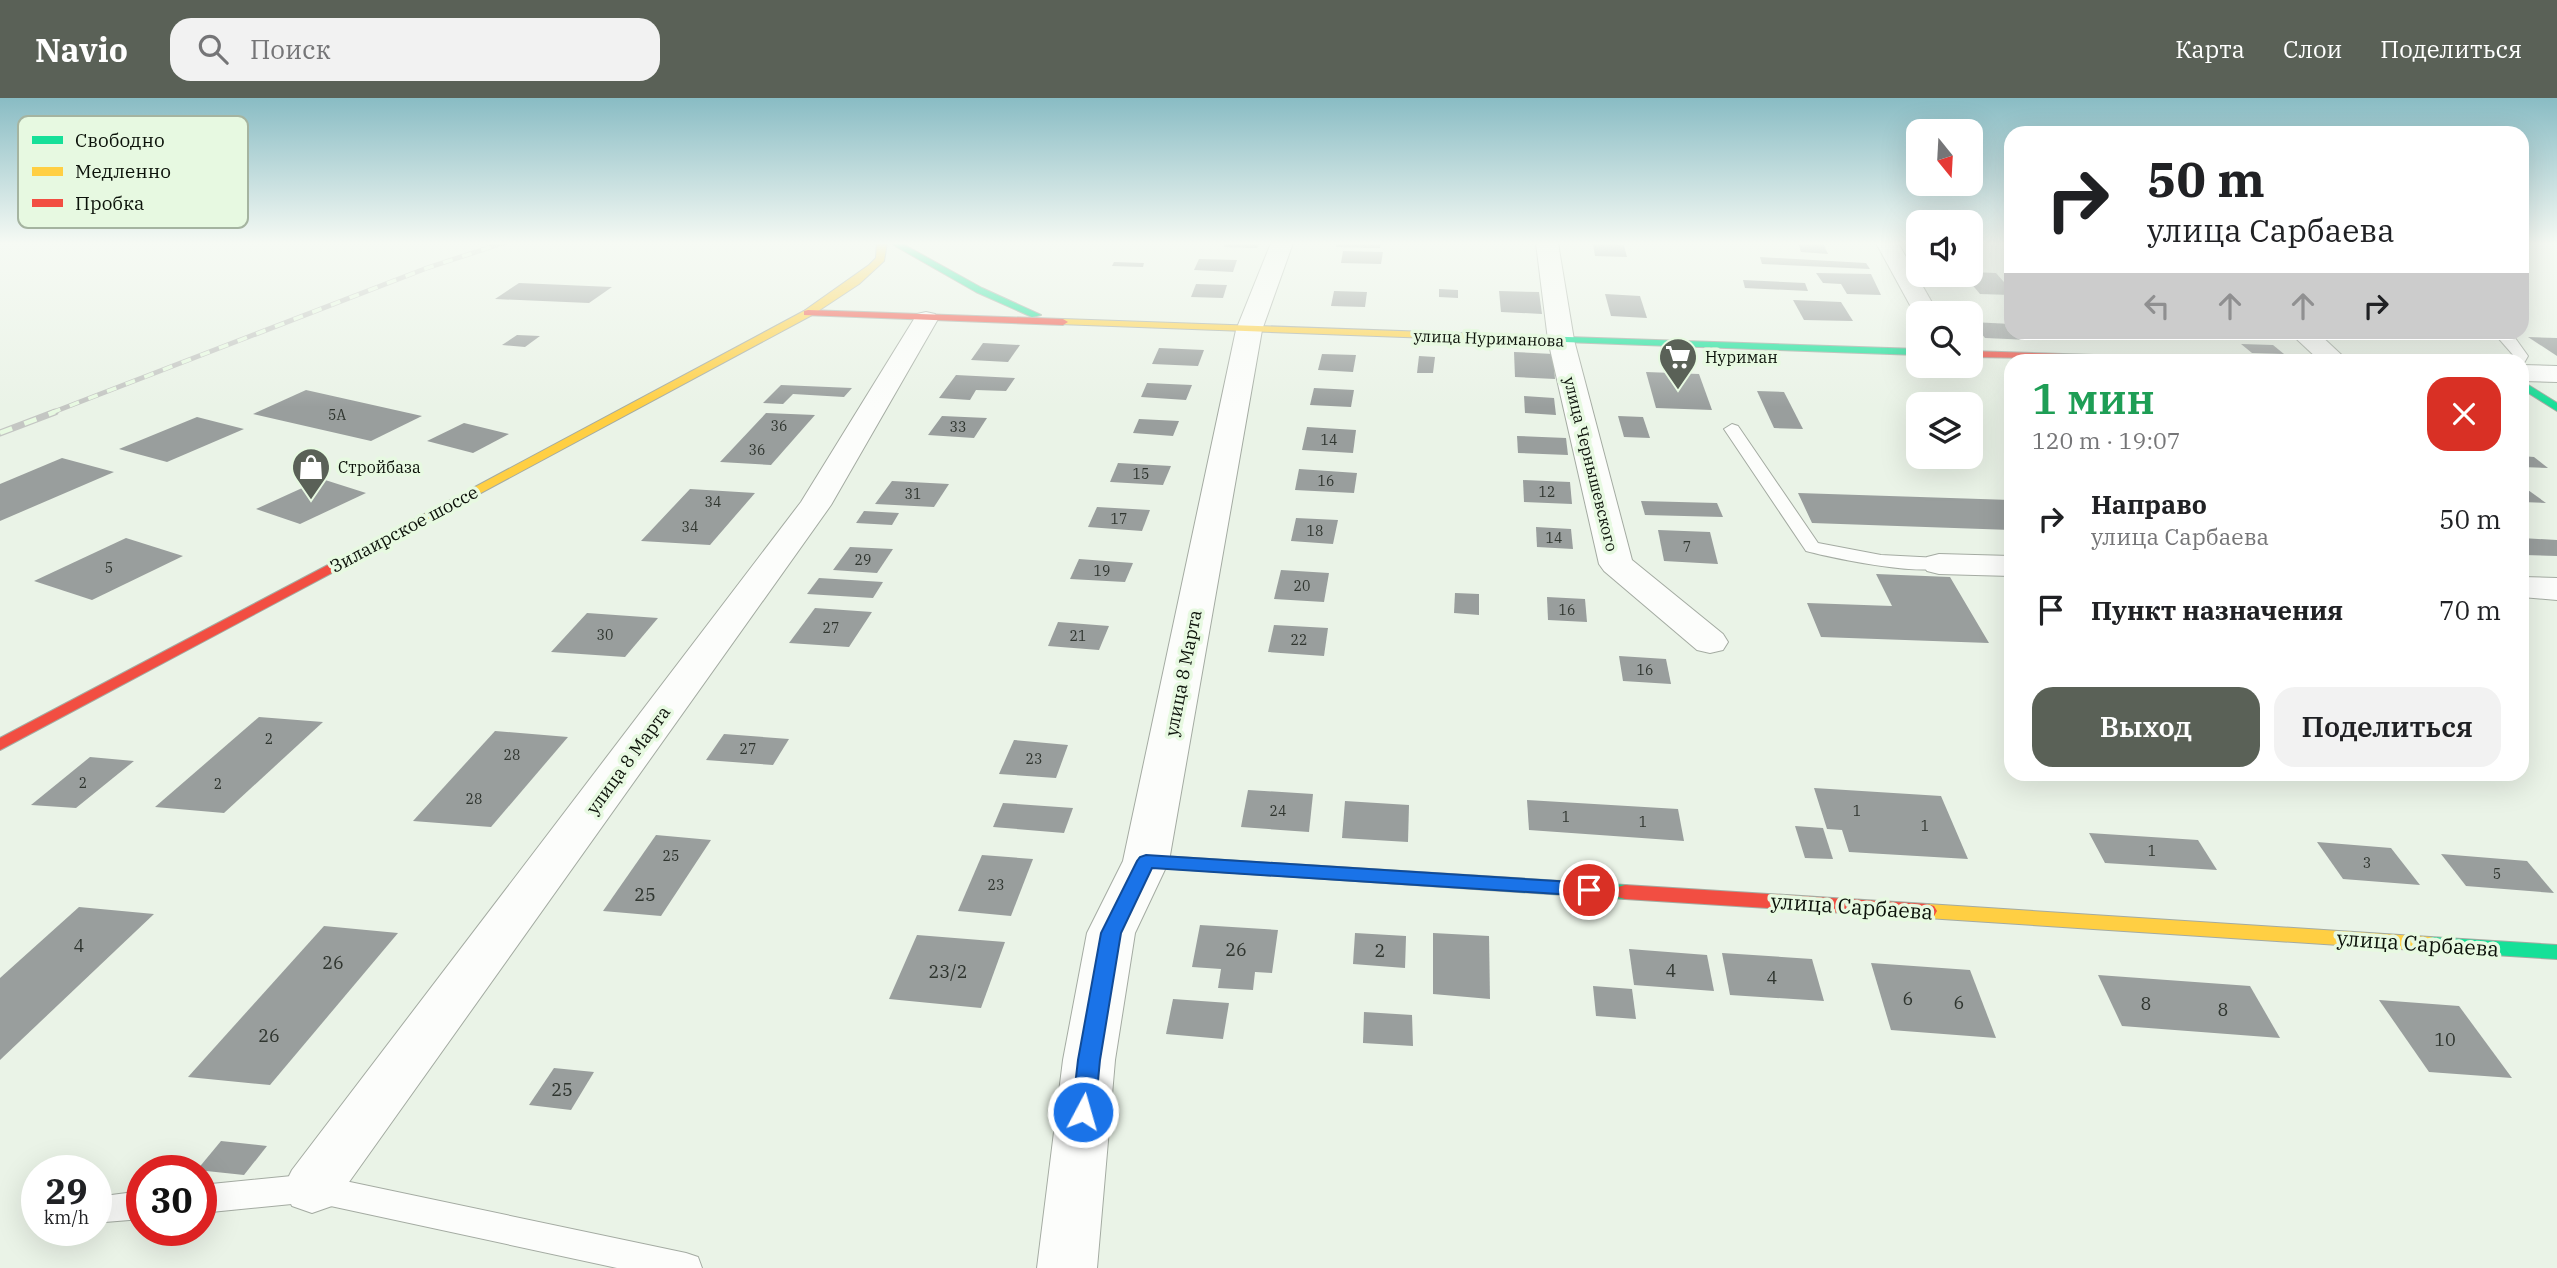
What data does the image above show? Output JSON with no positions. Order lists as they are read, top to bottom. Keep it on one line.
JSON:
{"streets":{"main road":["улица Нуриманова","Зилаирское шоссе","улица Сарбаева"],"street":["улица Чернышевского","улица 8 Марта"]},"crossings":[["улица Нуриманова","улица Чернышевского"],["улица Нуриманова","Зилаирское шоссе"],["улица Нуриманова","улица 8 Марта"],["улица 8 Марта","улица Сарбаева"]],"places":{"supermarket":["Нуриман"],"shop":["Стройбаза"]},"house_numbers":["5А","36","33","14","36","15","16","12","31","34","17","34","18","14","7","29","5","19","20","16","27","30","21","22","16","2","27","28","23","2","2","28","24","1","1","1","1","1","25","3","5","23","25","4","26","2","26","4","23/2","4","6","6","8","8","26","10","25"],"legend":["Свободно","Медленно","Пробка"],"north":"bottom","page":{"header":"Navio","search":"Поиск","nav":["Карта","Слои","Поделиться"],"turn":["50 m","улица Сарбаева"],"heading":["1 мин","120 m · 19:07"],"list":[{"name":"Направо","note":"улица Сарбаева","value":"50 m"},{"name":"Пункт назначения","value":"70 m"}],"buttons":["Выход","Поделиться"],"speed":"29 km/h","limit":"30"}}
